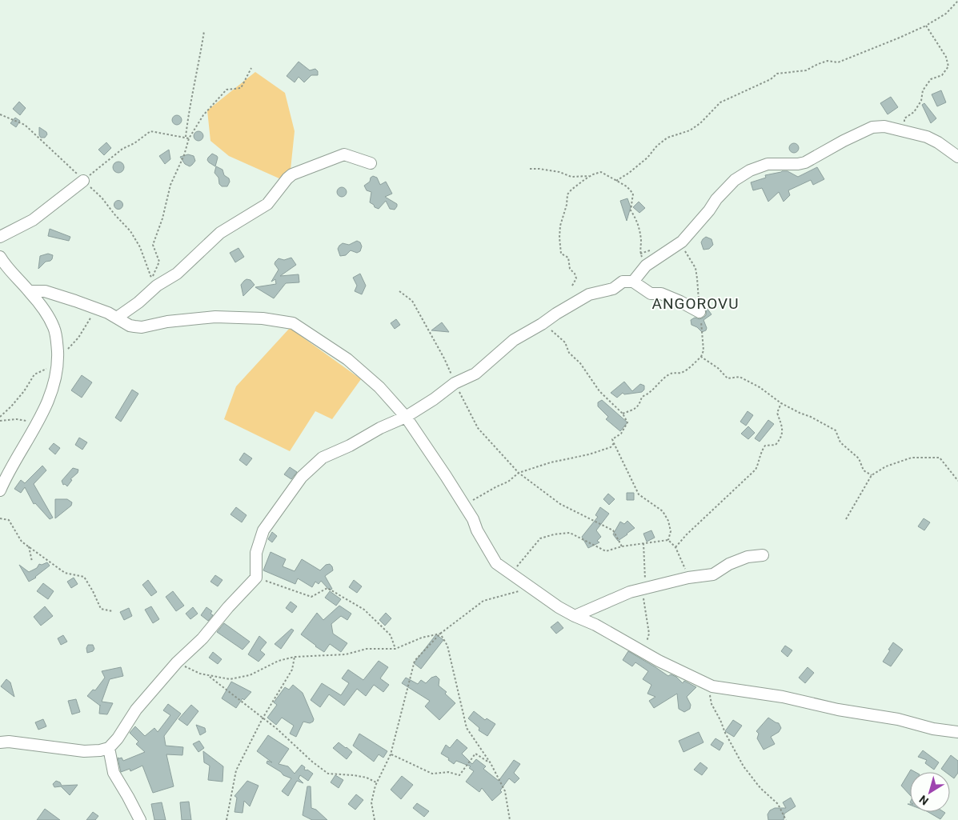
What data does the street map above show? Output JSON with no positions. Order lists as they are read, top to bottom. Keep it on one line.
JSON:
{"districts":["ANGOROVU"],"north":"bottom left"}
